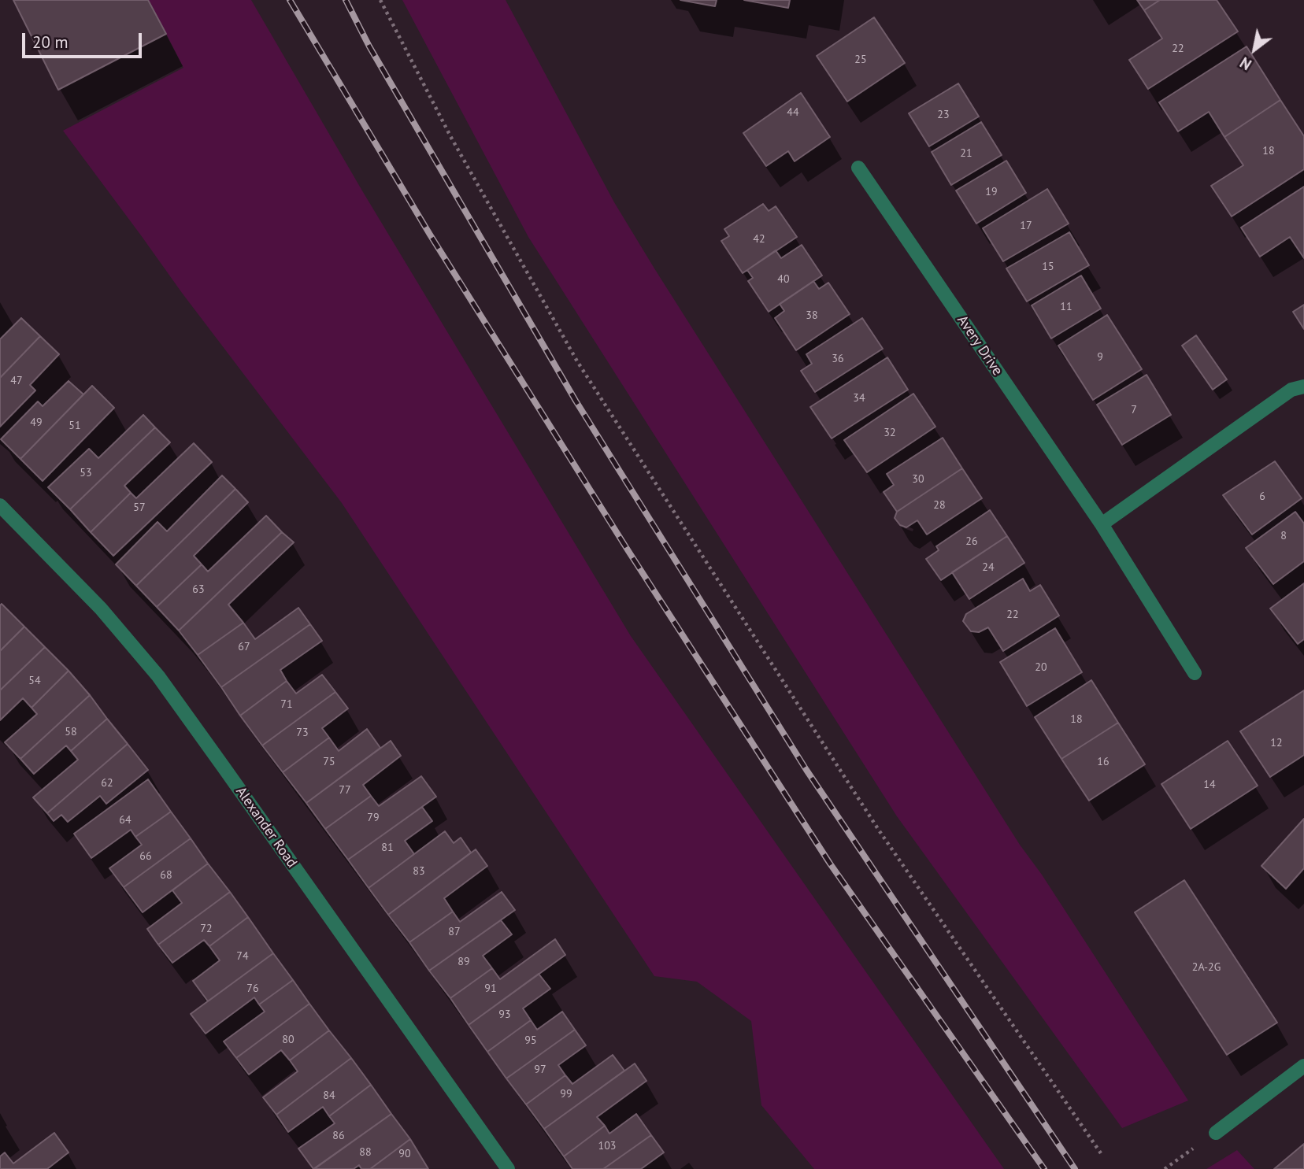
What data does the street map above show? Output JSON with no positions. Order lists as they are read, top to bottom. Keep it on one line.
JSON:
{"streets":{"street":["Avery Drive","Alexander Road"]},"house_numbers":["22","25","44","23","18","21","19","17","42","15","40","11","38","9","36","47","34","7","49","51","32","53","30","6","28","57","8","26","24","63","22","67","20","54","71","18","58","73","12","75","16","62","14","77","79","64","81","66","83","68","72","87","74","89","2A-2G","76","91","93","80","95","97","99","84","86","103","88","90"],"scale_bar":"20 m","north":"bottom left"}
